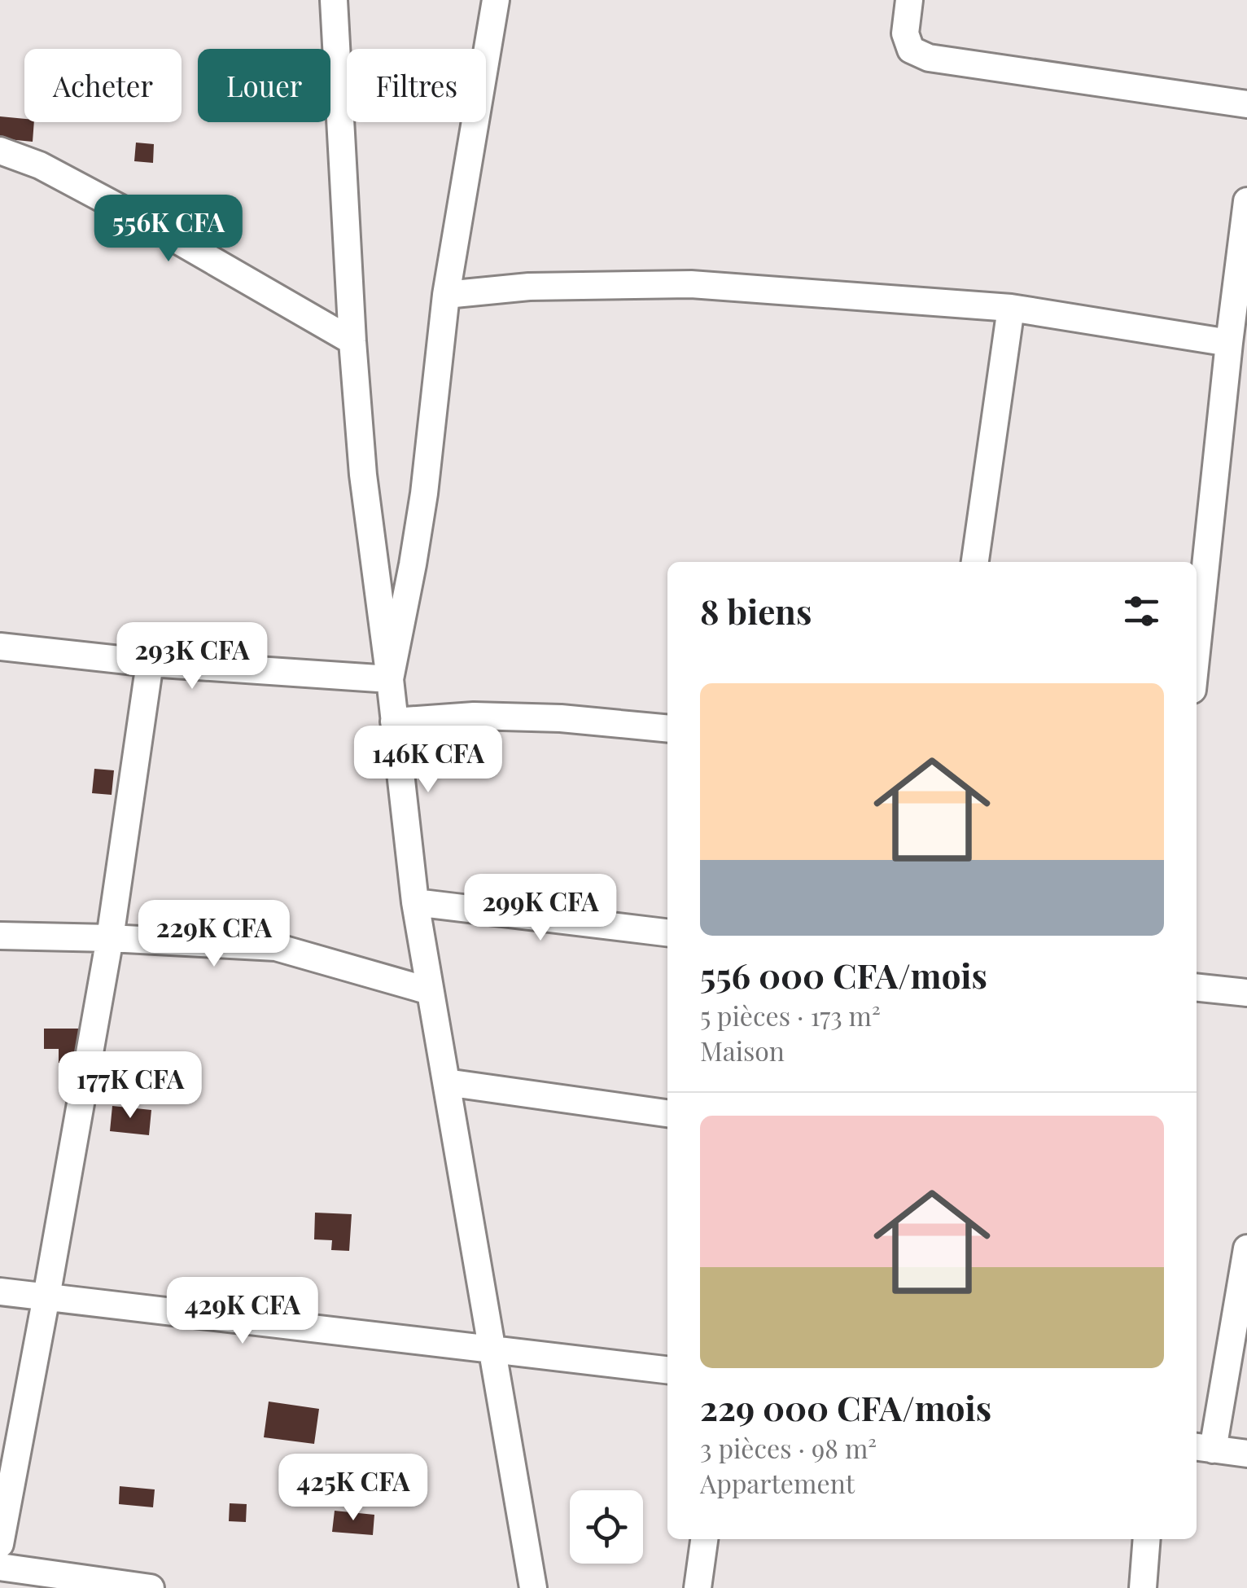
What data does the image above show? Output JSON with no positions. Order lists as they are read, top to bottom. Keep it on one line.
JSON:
{"page":{"chip":["Acheter","Louer","Filtres"],"price":["556K CFA","293K CFA","146K CFA","299K CFA","229K CFA","177K CFA","429K CFA","425K CFA"],"heading":"8 biens","list":[{"name":"556 000 CFA/mois","note":"5 pièces · 173 m² · Maison"},{"name":"229 000 CFA/mois","note":"3 pièces · 98 m² · Appartement"}]}}
